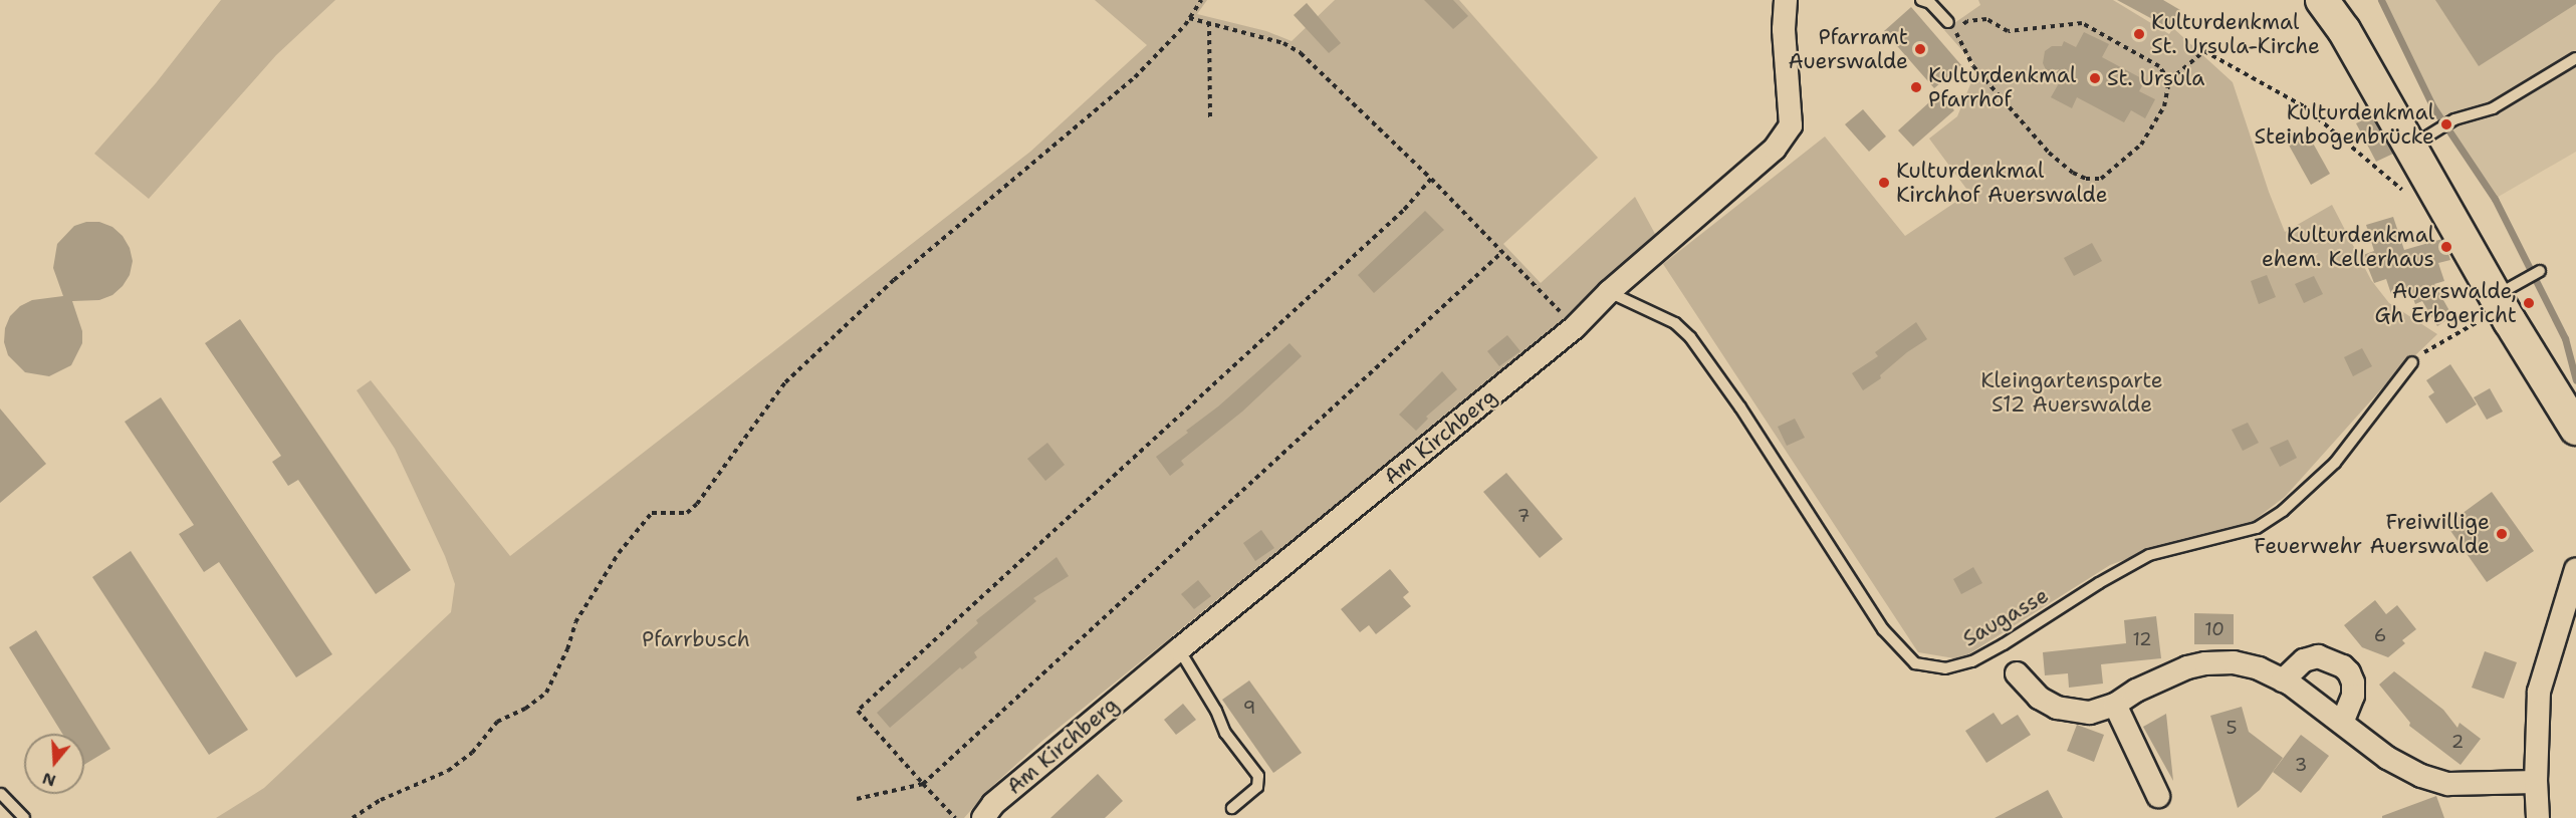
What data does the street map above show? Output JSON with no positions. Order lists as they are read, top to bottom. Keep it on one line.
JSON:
{"streets":{"street":["Am Kirchberg"],"lane":["Saugasse"]},"crossings":[["Am Kirchberg","Saugasse"]],"parks":["Kleingartensparte S12 Auerswalde","Pfarrbusch"],"places":["Kulturdenkmal St. Ursula-Kirche","Pfarramt Auerswalde","St. Ursula","Kulturdenkmal Pfarrhof","Kulturdenkmal Steinbogenbrücke","Kulturdenkmal Kirchhof Auerswalde","Kulturdenkmal ehem. Kellerhaus","Auerswalde, Gh Erbgericht","Freiwillige Feuerwehr Auerswalde"],"house_numbers":["7","10","6","12","9","5","2","3"],"north":"bottom"}
